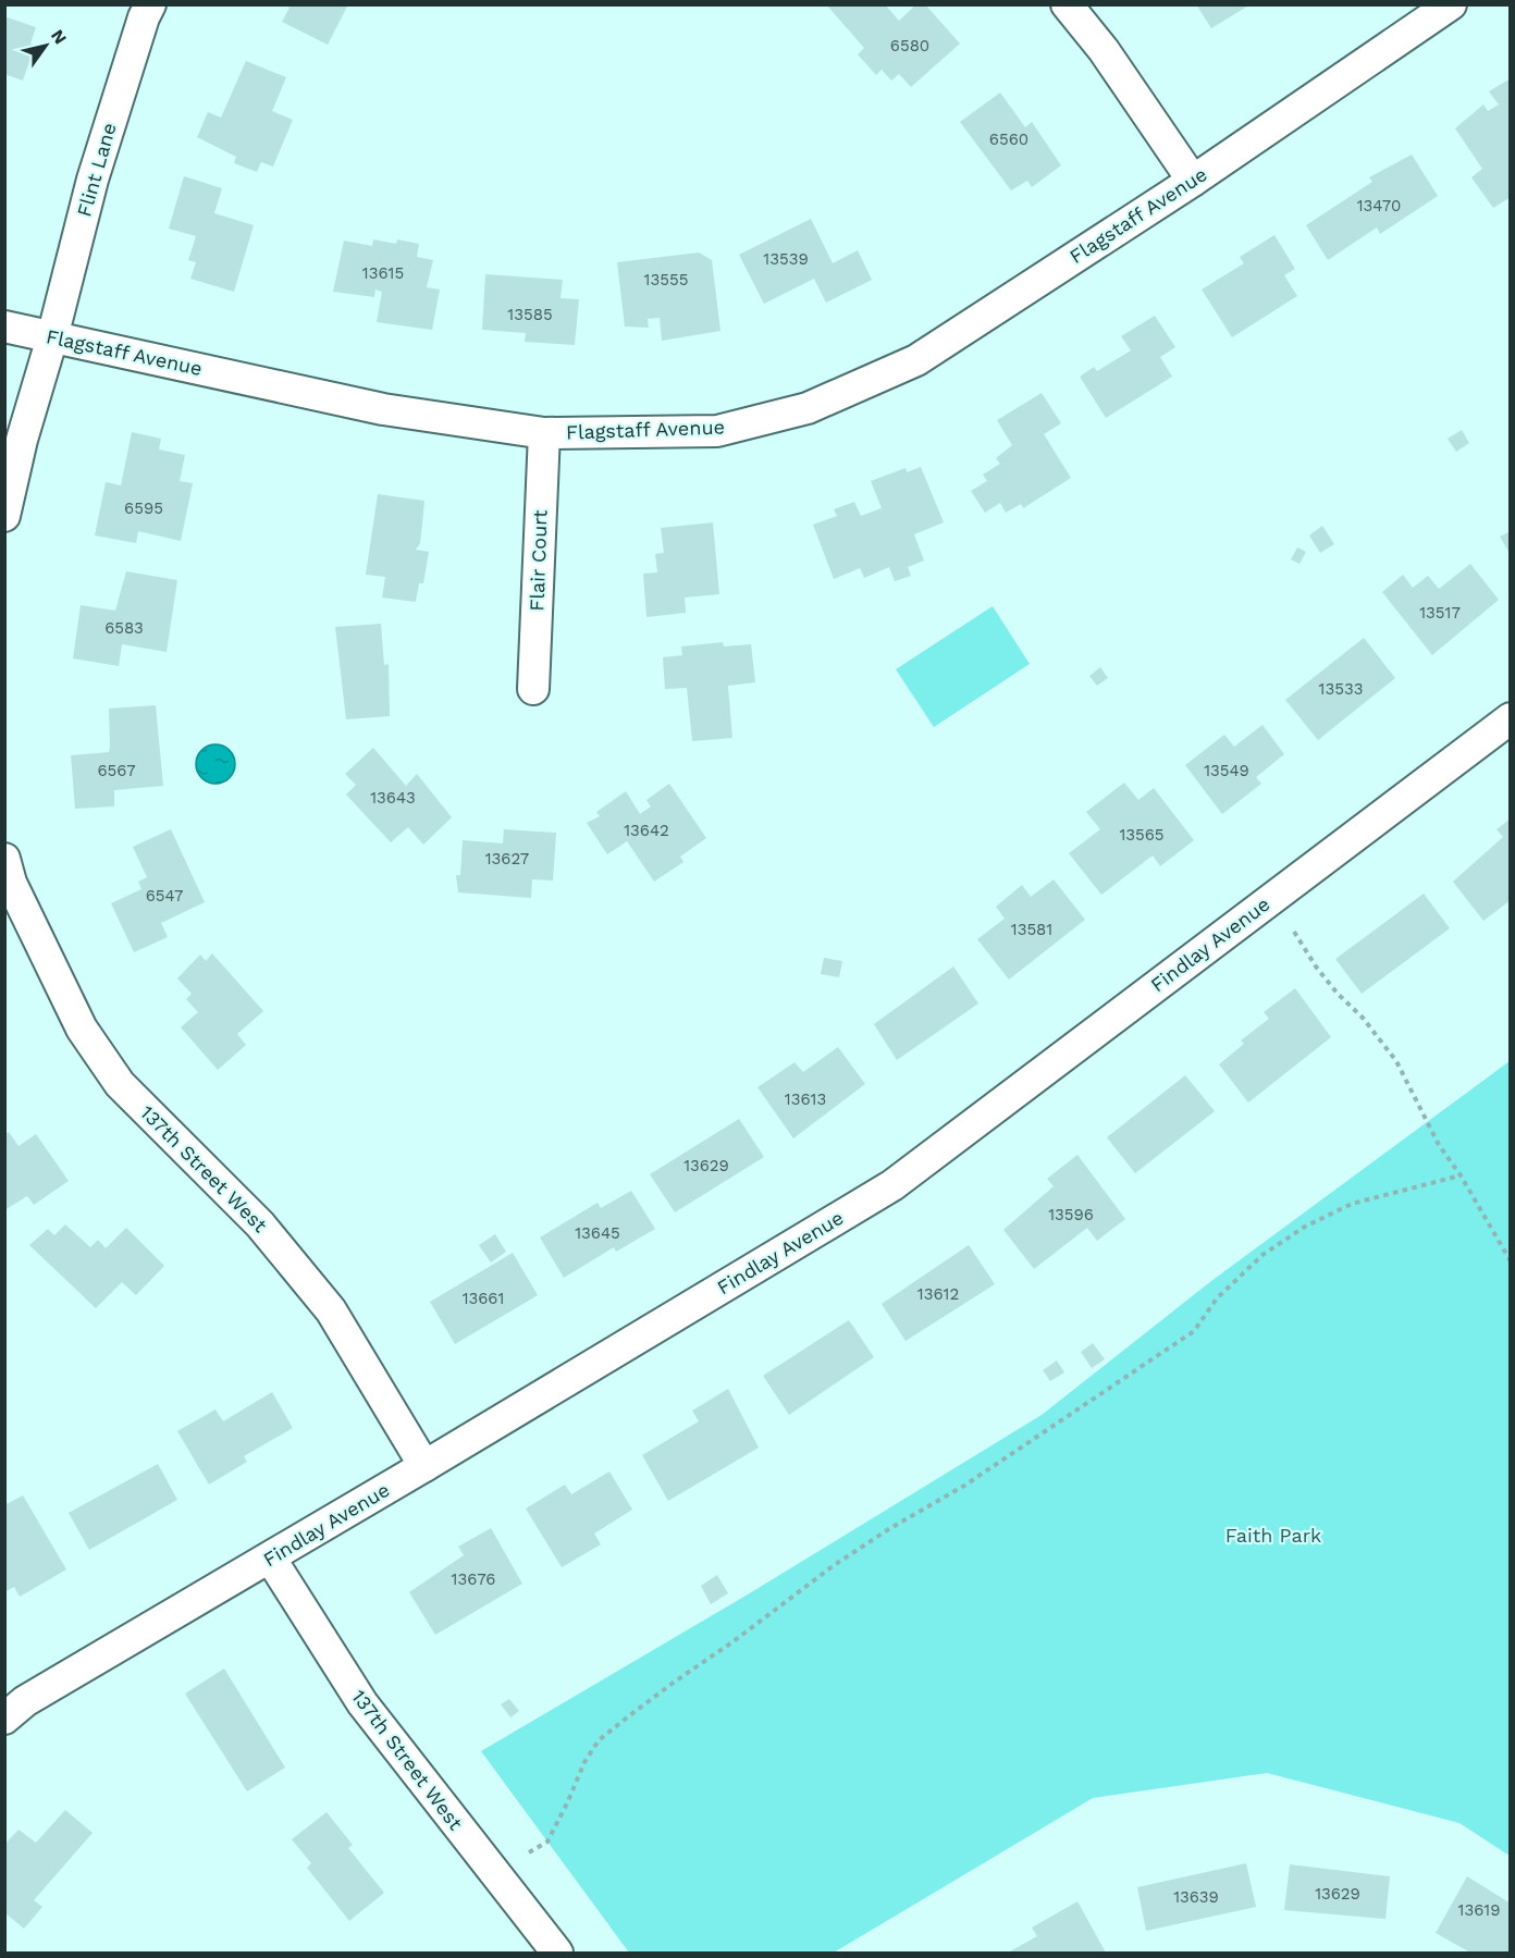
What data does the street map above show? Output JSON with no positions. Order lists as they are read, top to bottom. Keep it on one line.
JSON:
{"streets":{"street":["Flint Lane","Flagstaff Avenue","Flair Court","Findlay Avenue","137th Street West"]},"crossings":[["Flint Lane","Flagstaff Avenue"],["Flagstaff Avenue","Flair Court"],["Findlay Avenue","137th Street West"]],"parks":["Faith Park"],"house_numbers":["6580","6560","13470","13539","13615","13555","13585","6595","13517","6583","13533","6567","13549","13643","13642","13565","13627","6547","13581","13613","13629","13596","13645","13612","13661","13676","13629","13639","13619"],"north":"top right"}
